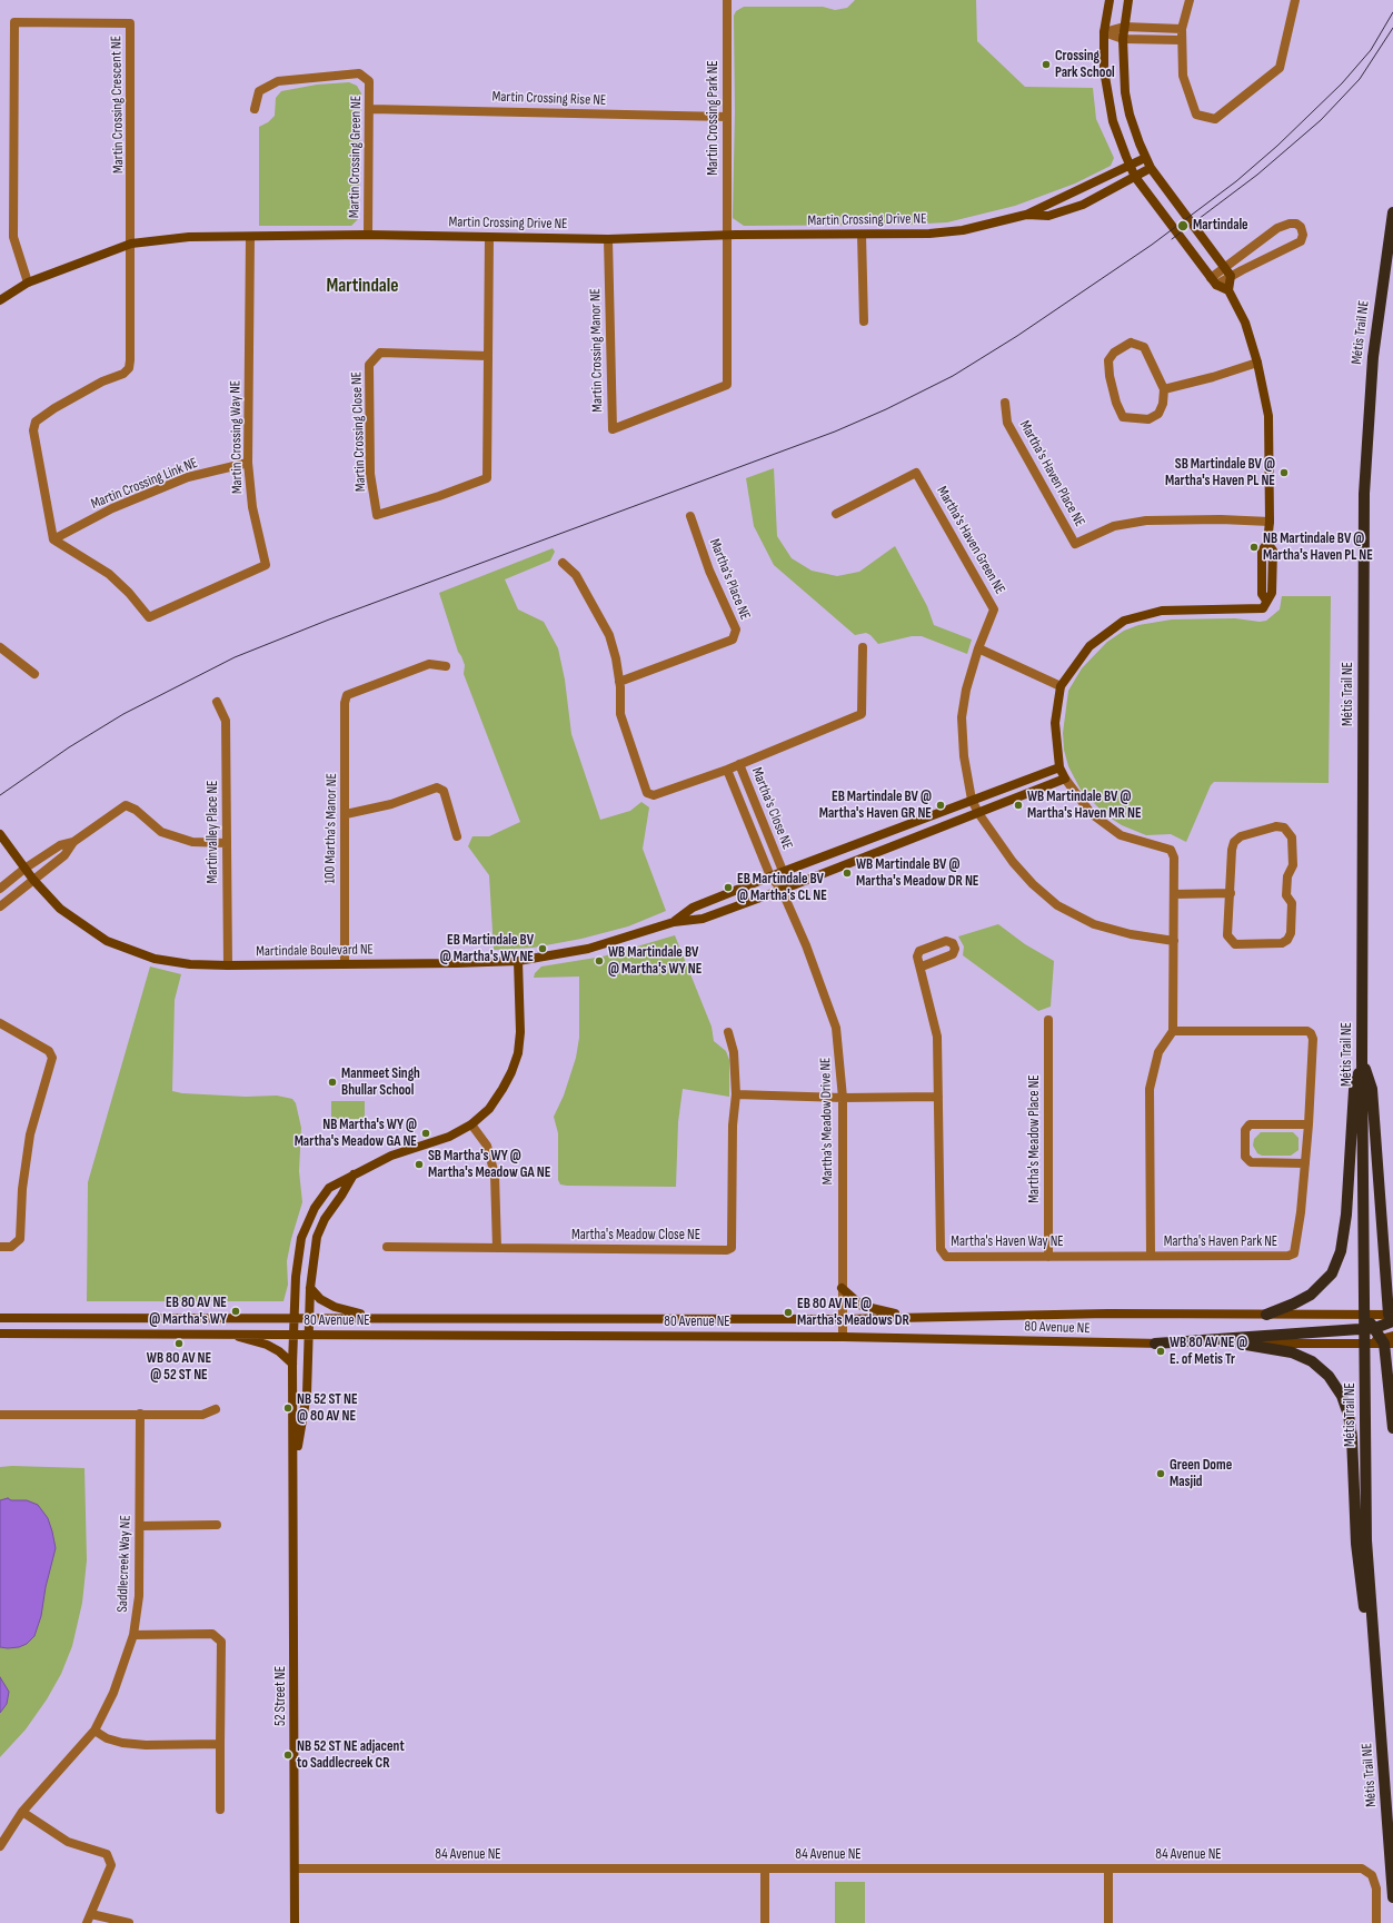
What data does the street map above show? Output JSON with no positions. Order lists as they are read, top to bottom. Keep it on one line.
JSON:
{"streets":{"main road":["Métis Trail NE"],"street":["Martin Crossing Rise NE","Martin Crossing Crescent NE","Martin Crossing Park NE","Martin Crossing Green NE","Martin Crossing Drive NE","Martin Crossing Manor NE","Martin Crossing Close NE","Martin Crossing Way NE","Martha's Haven Place NE","Martin Crossing Link NE","Martha's Haven Green NE","Martha's Place NE","Martha's Close NE","100 Martha's Manor NE","Martinvalley Place NE","Martindale Boulevard NE","Martha's Meadow Drive NE","Martha's Meadow Place NE","Martha's Meadow Close NE","Martha's Haven Way NE","Martha's Haven Park NE","80 Avenue NE","Saddlecreek Way NE","52 Street NE","84 Avenue NE"]},"crossings":[["Martin Crossing Rise NE","Martin Crossing Park NE"],["Martin Crossing Rise NE","Martin Crossing Green NE"],["Martin Crossing Crescent NE","Martin Crossing Drive NE"],["Martin Crossing Park NE","Martin Crossing Drive NE"],["Martin Crossing Park NE","Martin Crossing Manor NE"],["Martin Crossing Green NE","Martin Crossing Drive NE"],["Martin Crossing Drive NE","Martin Crossing Manor NE"],["Martin Crossing Drive NE","Martin Crossing Close NE"],["Martin Crossing Drive NE","Martin Crossing Way NE"],["Métis Trail NE","80 Avenue NE"],["Martin Crossing Way NE","Martin Crossing Link NE"],["Martha's Haven Green NE","Martindale Boulevard NE"],["Martha's Place NE","Martha's Close NE"],["Martha's Close NE","Martindale Boulevard NE"],["Martha's Close NE","Martha's Meadow Drive NE"],["100 Martha's Manor NE","Martindale Boulevard NE"],["Martinvalley Place NE","Martindale Boulevard NE"],["Martindale Boulevard NE","Martha's Meadow Drive NE"],["Martindale Boulevard NE","52 Street NE"],["Martha's Meadow Drive NE","80 Avenue NE"],["Martha's Meadow Place NE","Martha's Haven Way NE"],["Martha's Haven Way NE","Martha's Haven Park NE"],["80 Avenue NE","52 Street NE"],["52 Street NE","84 Avenue NE"]],"districts":["Martindale"],"places":["Crossing Park School","Martindale","SB Martindale BV @ Martha's Haven PL NE","NB Martindale BV @ Martha's Haven PL NE","EB Martindale BV @ Martha's Haven GR NE","WB Martindale BV @ Martha's Haven MR NE","WB Martindale BV @ Martha's Meadow DR NE","EB Martindale BV @ Martha's CL NE","EB Martindale BV @ Martha's WY NE","WB Martindale BV @ Martha's WY NE","Manmeet Singh Bhullar School","NB Martha's WY @ Martha's Meadow GA NE","SB Martha's WY @ Martha's Meadow GA NE","EB 80 AV NE @ Martha's WY","EB 80 AV NE @ Martha's Meadows DR","WB 80 AV NE @ 52 ST NE","WB 80 AV NE @ E. of Metis Tr","NB 52 ST NE @ 80 AV NE","Green Dome Masjid","NB 52 ST NE adjacent to Saddlecreek CR"]}
